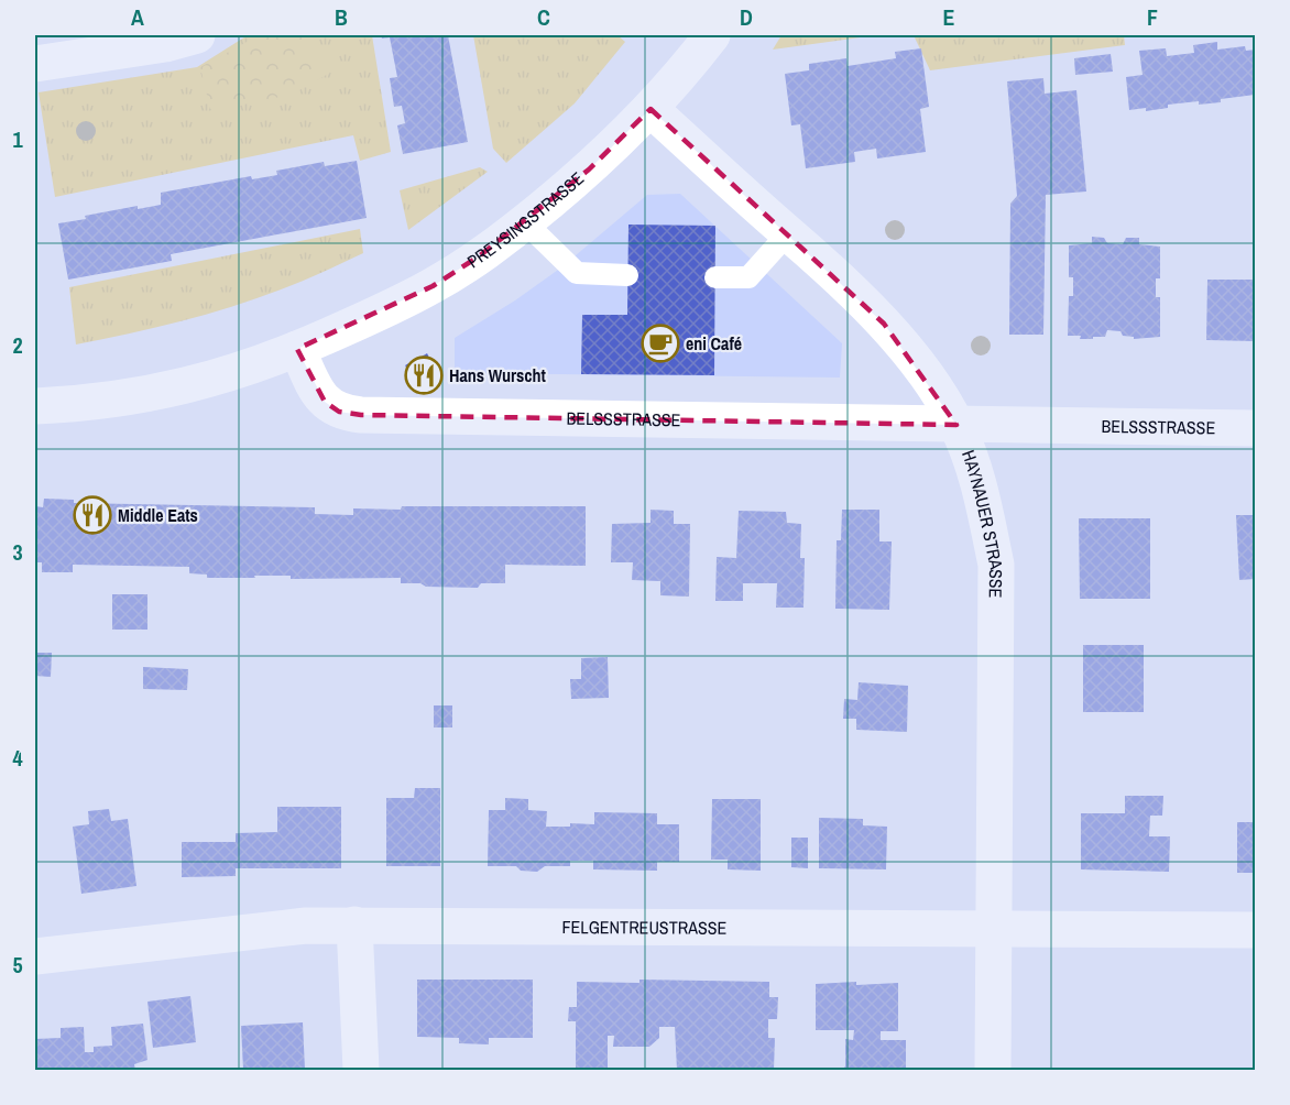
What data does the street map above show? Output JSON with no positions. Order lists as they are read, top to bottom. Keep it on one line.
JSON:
{"streets":{"street":["PREYSINGSTRASSE","BELSSSTRASSE","HAYNAUER STRASSE","FELGENTREUSTRASSE"]},"crossings":[["PREYSINGSTRASSE","BELSSSTRASSE"],["PREYSINGSTRASSE","HAYNAUER STRASSE"],["BELSSSTRASSE","HAYNAUER STRASSE"],["HAYNAUER STRASSE","FELGENTREUSTRASSE"]],"places":{"cafe":["eni Café"],"restaurant":["Hans Wurscht","Middle Eats"]},"grid":{"columns":["A","B","C","D","E","F"],"rows":["1","2","3","4","5"]}}
